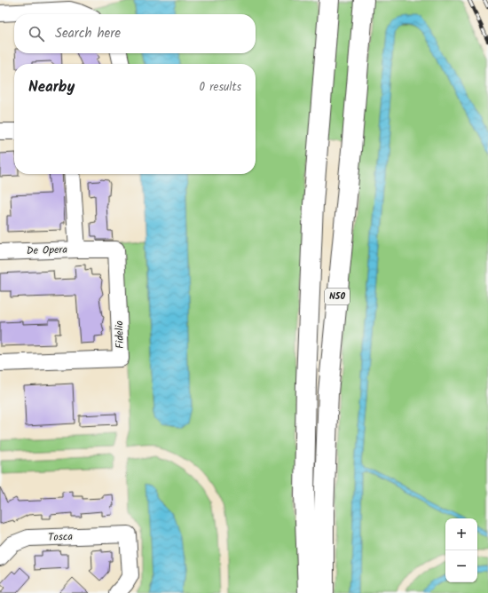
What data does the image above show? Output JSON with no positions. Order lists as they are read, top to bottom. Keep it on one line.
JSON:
{"streets":{"highway":["N50"],"street":["De Opera","Fidelio","Tosca"]},"crossings":[["De Opera","Fidelio"]],"page":{"search":"Search here","heading":["Nearby","0 results"],"map_buttons":["+","−"]}}
